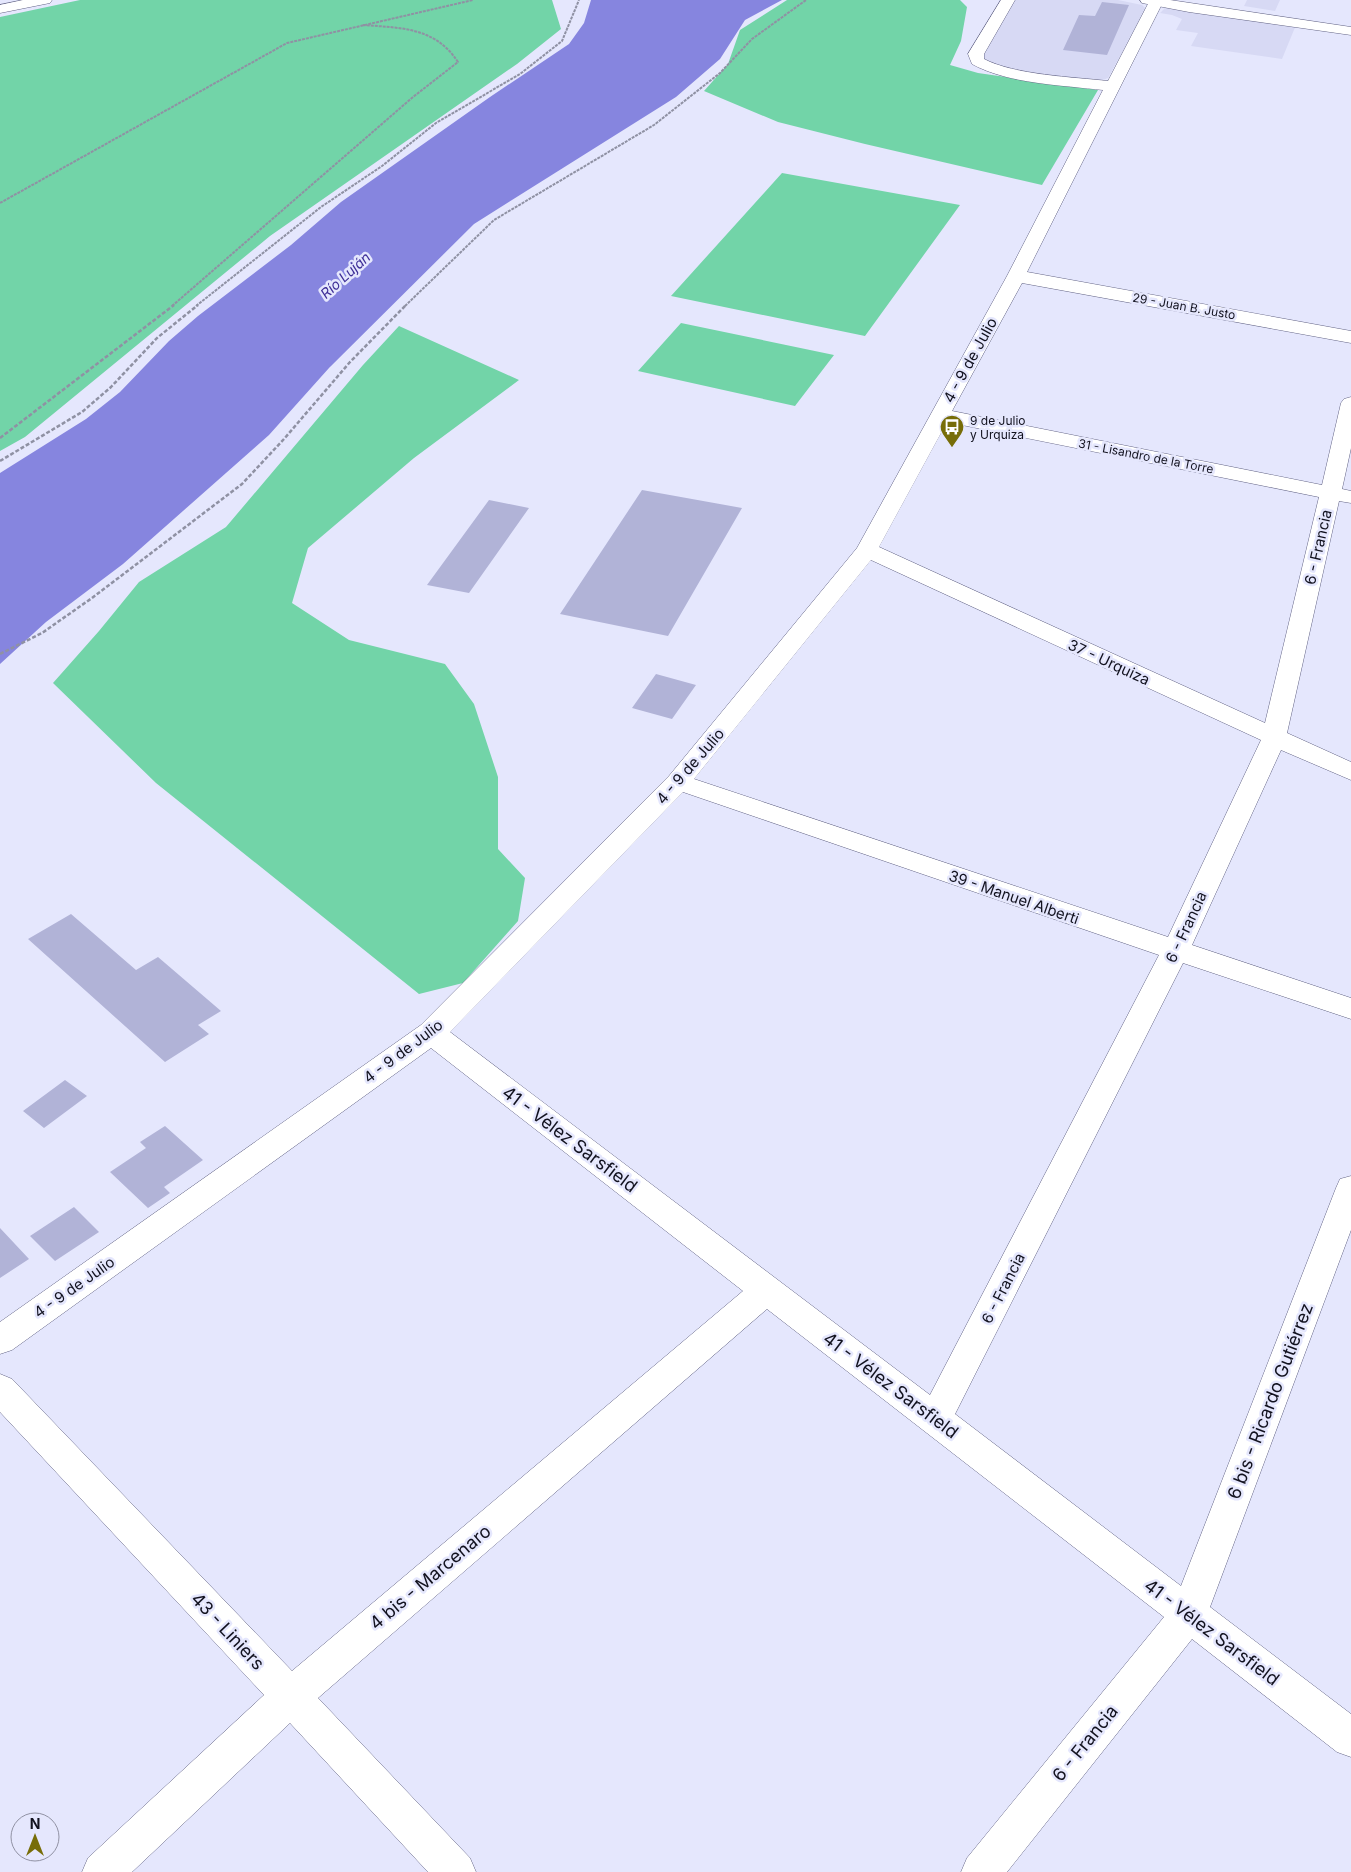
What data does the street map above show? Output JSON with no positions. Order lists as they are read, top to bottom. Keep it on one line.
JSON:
{"streets":{"street":["29 - Juan B. Justo","4 - 9 de Julio","31 - Lisandro de la Torre","6 - Francia","37 - Urquiza","39 - Manuel Alberti","41 - Vélez Sarsfield","6 bis - Ricardo Gutiérrez","4 bis - Marcenaro","43 - Liniers"]},"crossings":[["29 - Juan B. Justo","4 - 9 de Julio"],["4 - 9 de Julio","31 - Lisandro de la Torre"],["4 - 9 de Julio","37 - Urquiza"],["4 - 9 de Julio","39 - Manuel Alberti"],["4 - 9 de Julio","41 - Vélez Sarsfield"],["31 - Lisandro de la Torre","6 - Francia"],["6 - Francia","37 - Urquiza"],["6 - Francia","39 - Manuel Alberti"],["6 - Francia","41 - Vélez Sarsfield"],["6 - Francia","6 bis - Ricardo Gutiérrez"],["41 - Vélez Sarsfield","6 bis - Ricardo Gutiérrez"],["41 - Vélez Sarsfield","4 bis - Marcenaro"],["4 bis - Marcenaro","43 - Liniers"]],"water":["Río Luján"],"places":{"bus stop":["9 de Julio y Urquiza"]},"north":"top"}
